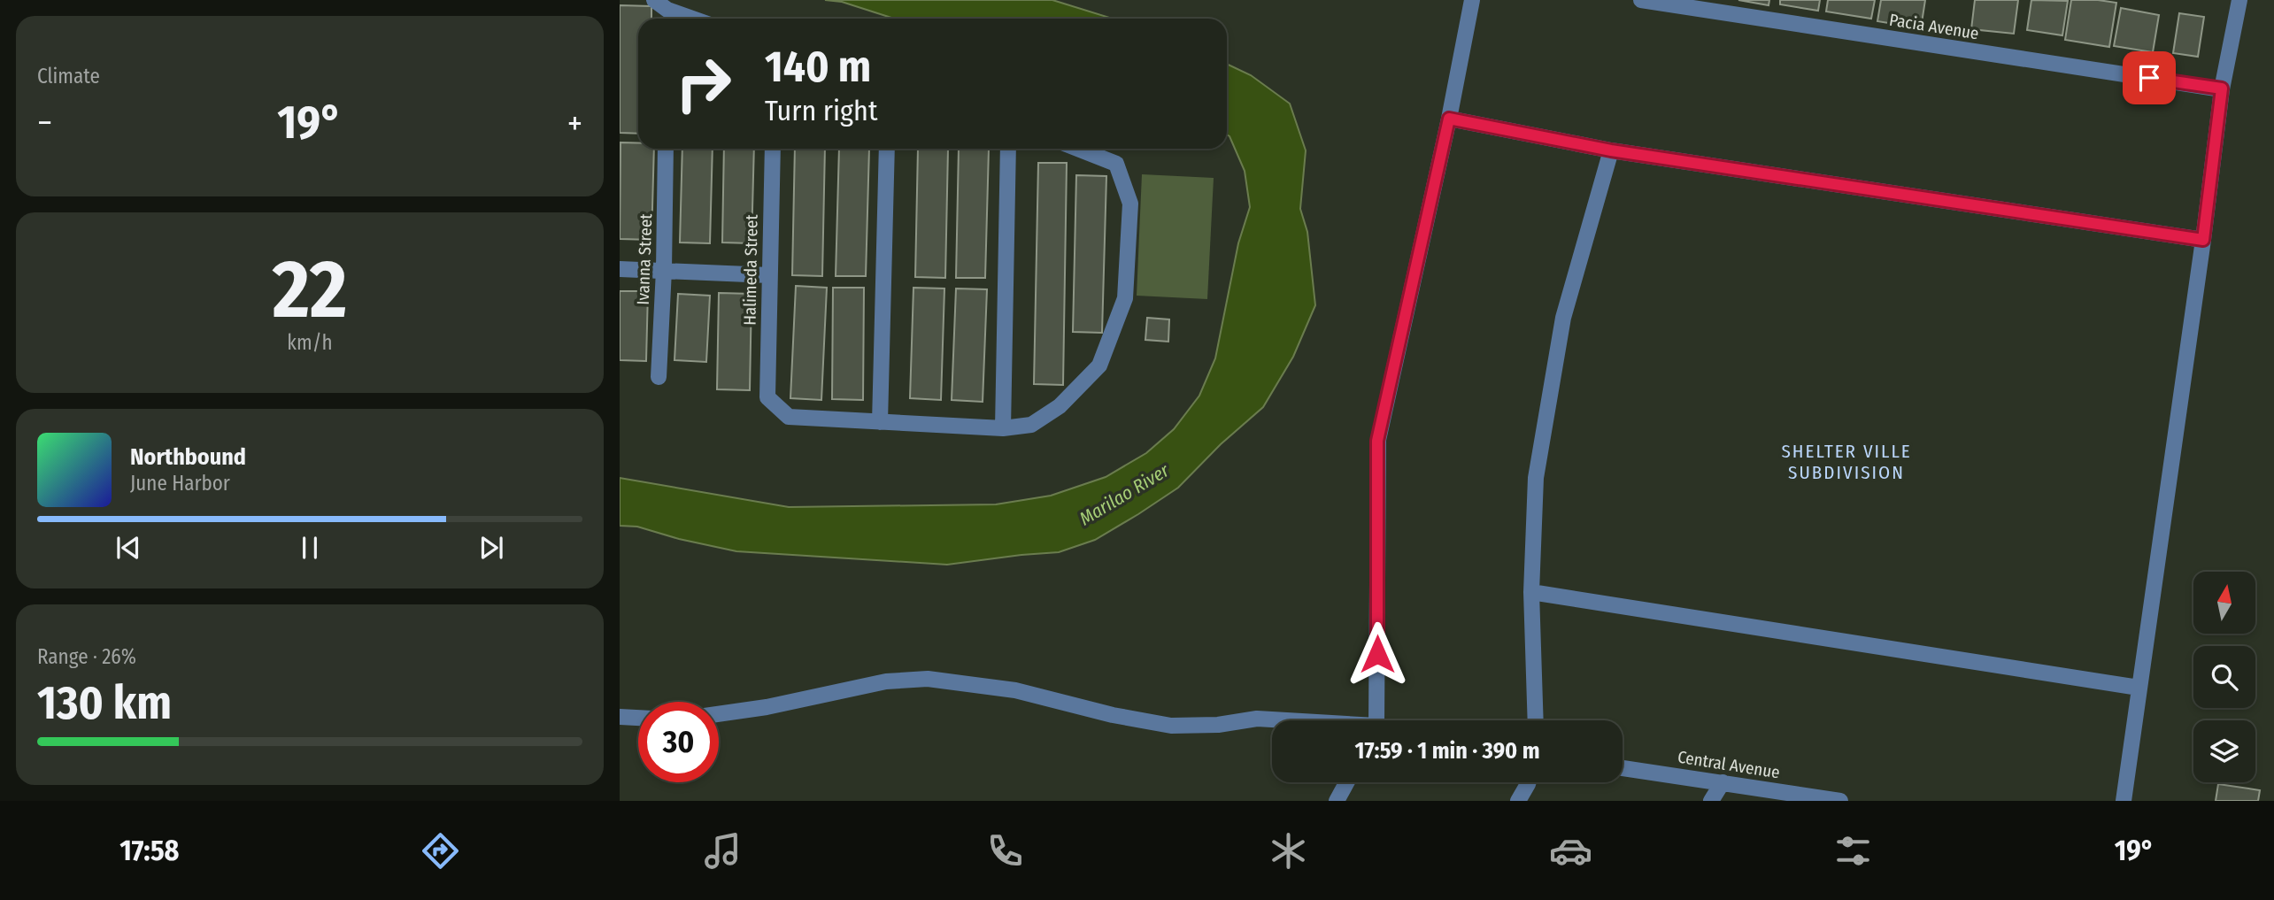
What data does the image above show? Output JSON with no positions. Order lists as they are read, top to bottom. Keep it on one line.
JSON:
{"streets":{"street":["Pacia Avenue","Ivanna Street","Halimeda Street","Central Avenue"]},"districts":["SHELTER VILLE SUBDIVISION"],"water":["Marilao River"],"north":"top","page":{"tile":["Climate",["22","km/h"],["Range · 26%","130 km"]],"turn":["140 m","Turn right"],"heat":["−","19°","+"],"song":["Northbound","June Harbor"],"limit":"30","trip":"17:59 · 1 min · 390 m","tabs":["17:58","19°"]}}
